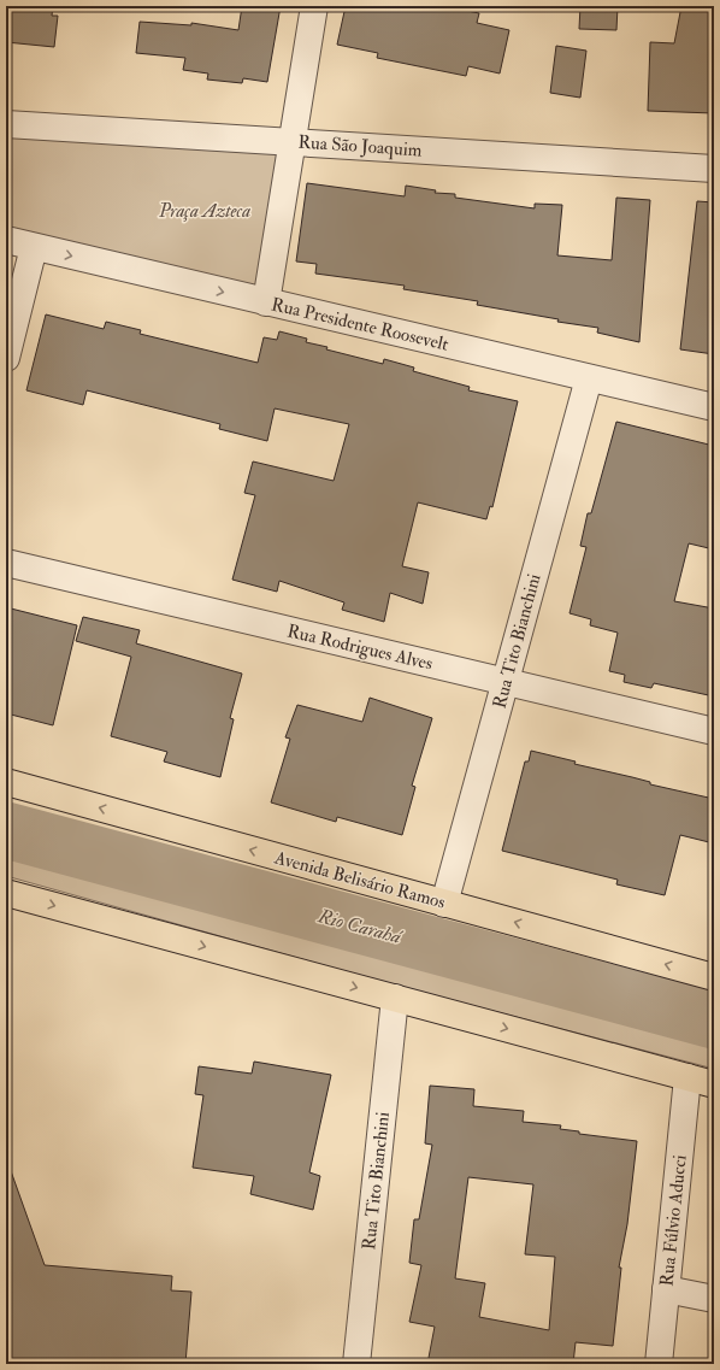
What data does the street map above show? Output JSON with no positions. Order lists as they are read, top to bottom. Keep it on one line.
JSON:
{"streets":{"main road":["Avenida Belisário Ramos"],"street":["Rua São Joaquim","Rua Presidente Roosevelt","Rua Tito Bianchini","Rua Rodrigues Alves","Rua Fúlvio Aducci"]},"crossings":[["Rua Presidente Roosevelt","Rua Tito Bianchini"],["Rua Tito Bianchini","Rua Rodrigues Alves"],["Rua Tito Bianchini","Avenida Belisário Ramos"]],"water":["Rio Carahá"],"parks":["Praça Azteca"]}
